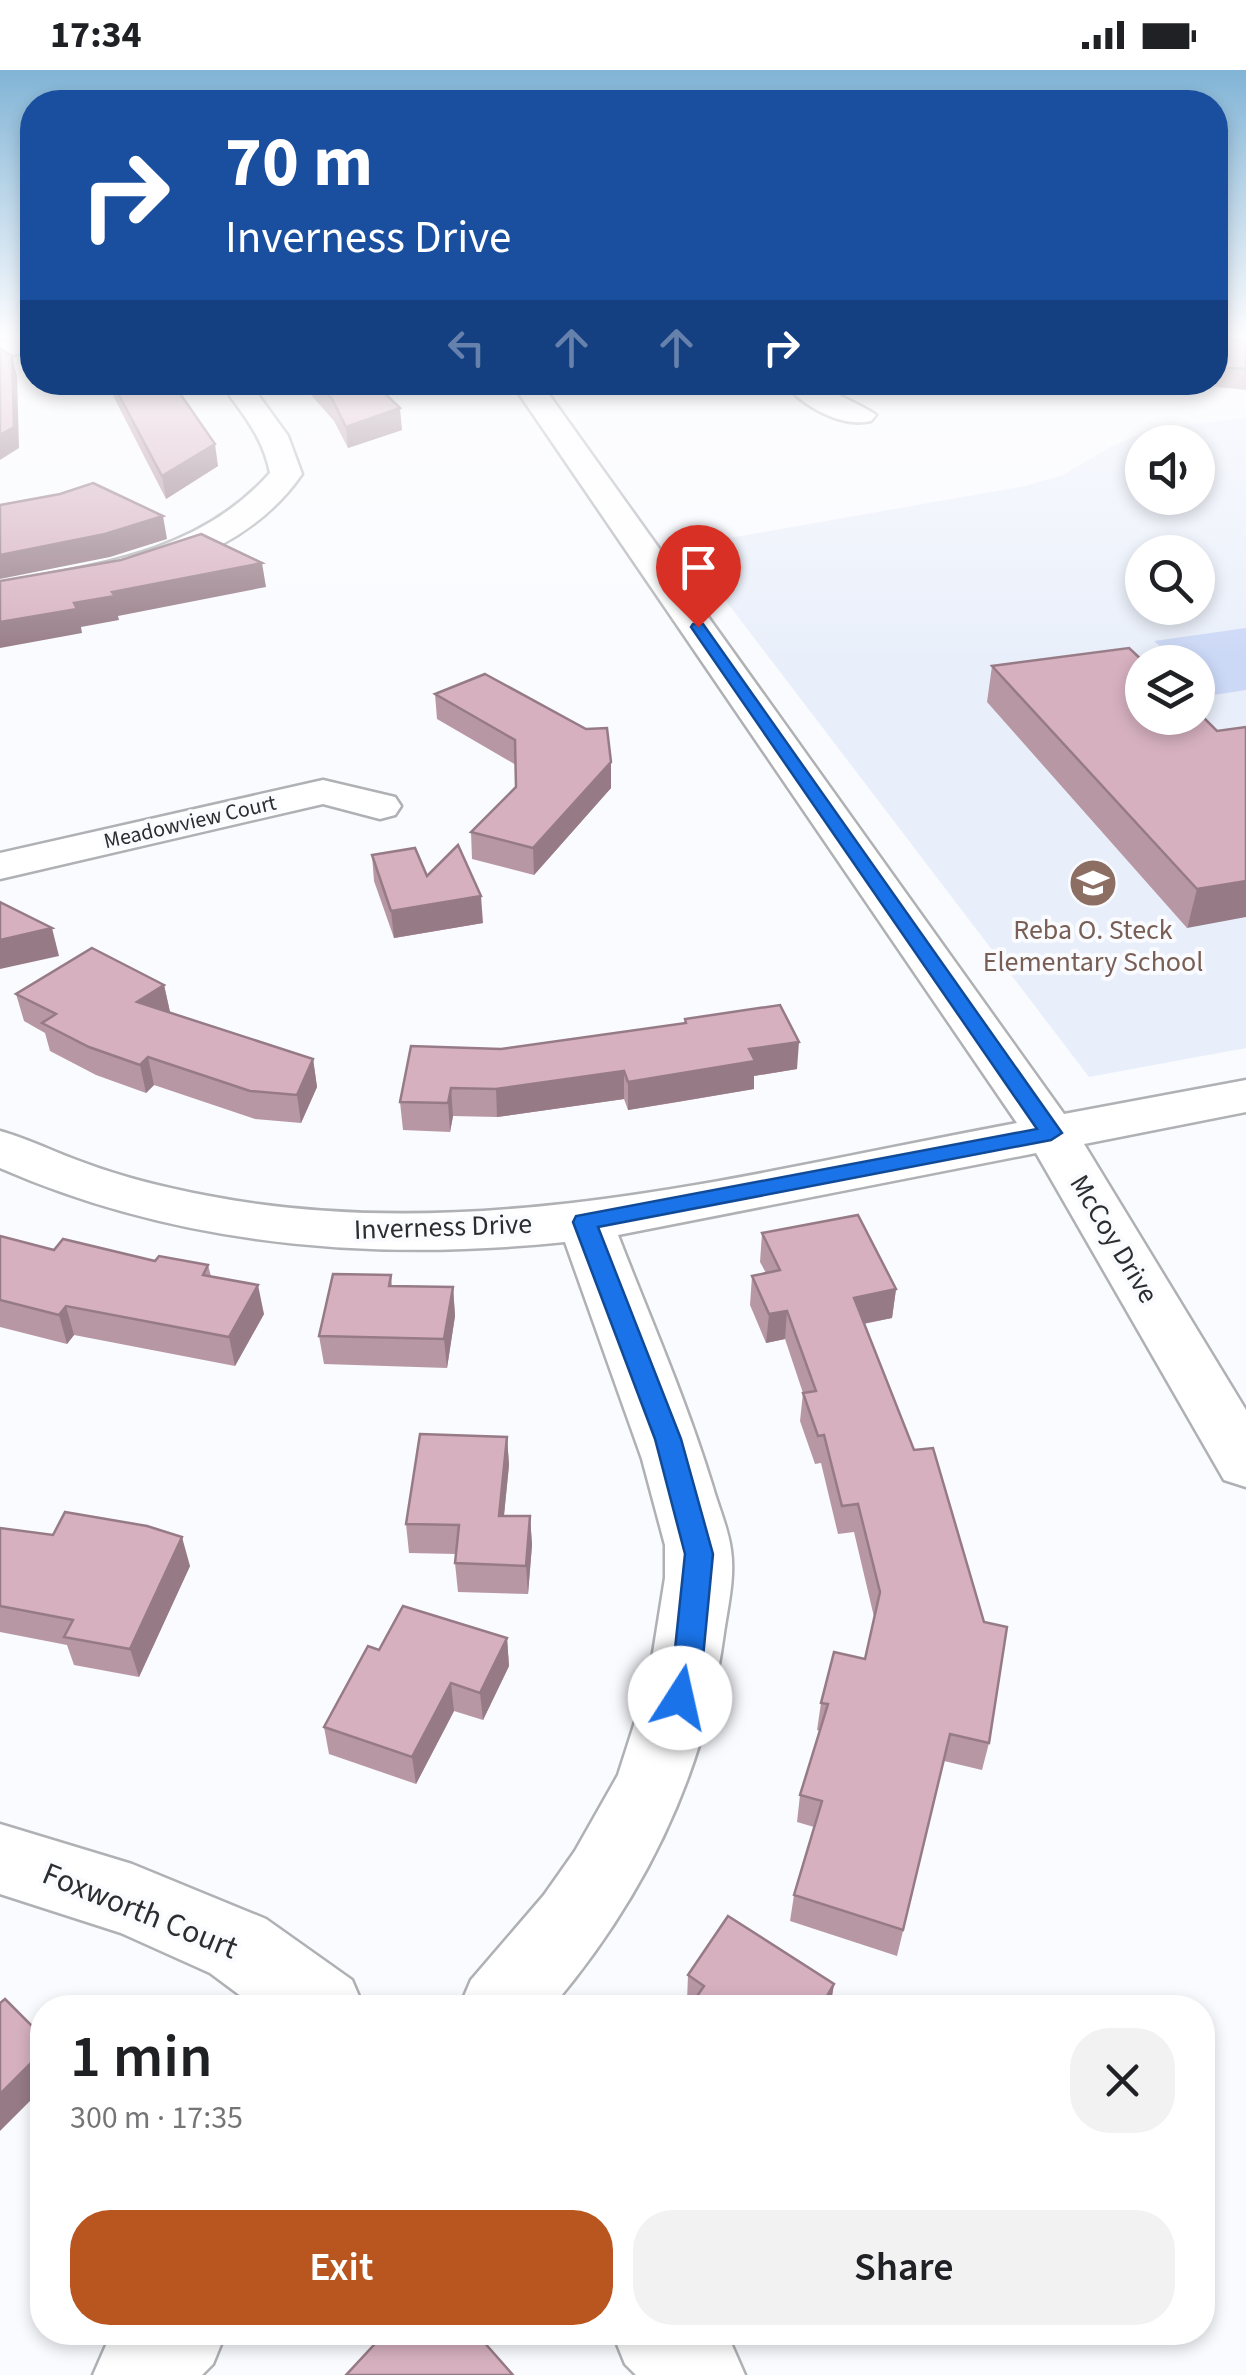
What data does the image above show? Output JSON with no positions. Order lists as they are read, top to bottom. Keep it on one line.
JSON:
{"streets":{"street":["Meadowview Court","Inverness Drive","McCoy Drive","Foxworth Court"]},"crossings":[["Inverness Drive","McCoy Drive"]],"places":{"school or university":["Reba O. Steck Elementary School"]},"page":{"status":"17:34","turn":["70 m","Inverness Drive"],"heading":["1 min","300 m · 17:35"],"buttons":["Exit","Share"]}}
